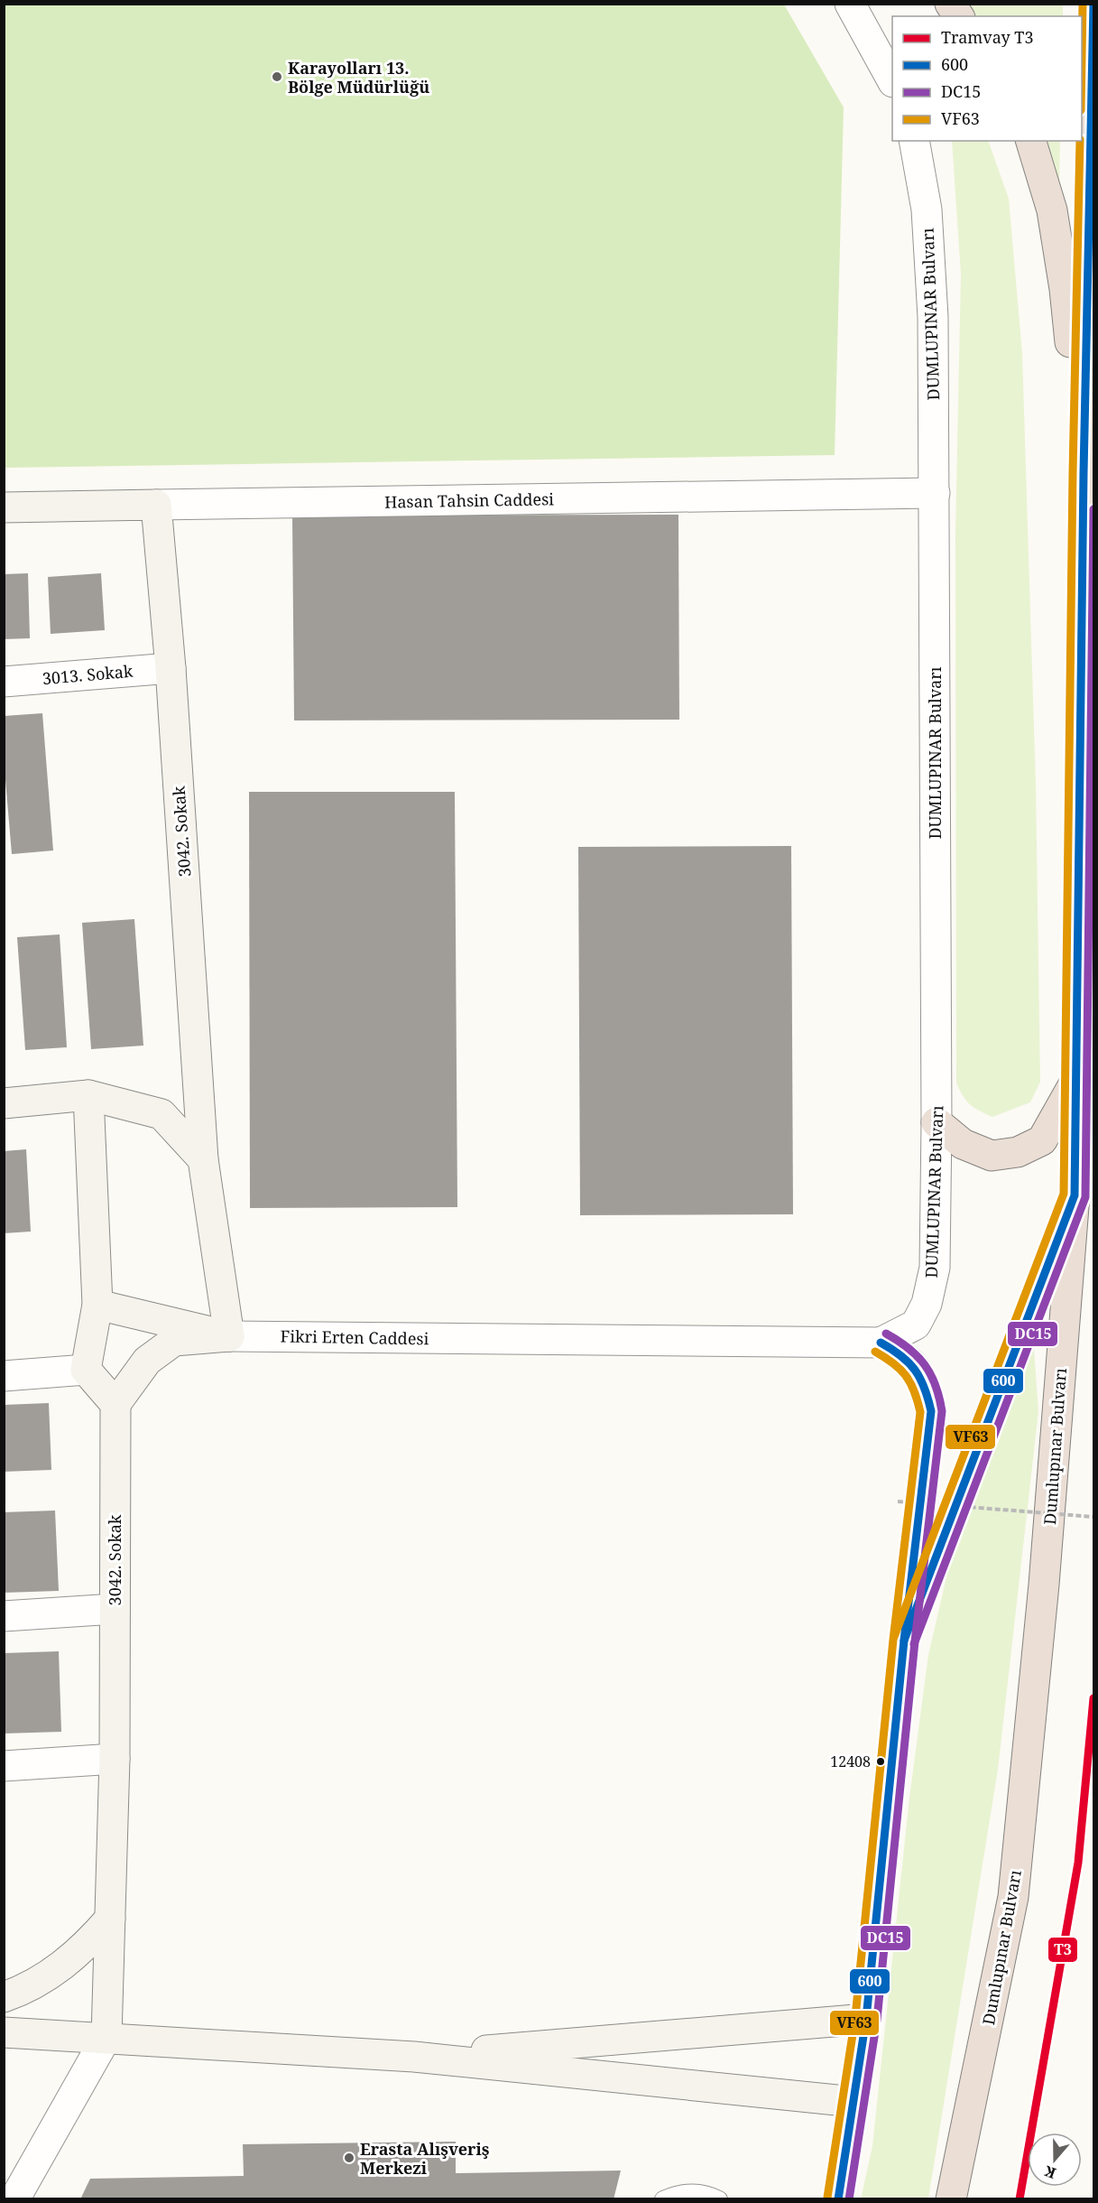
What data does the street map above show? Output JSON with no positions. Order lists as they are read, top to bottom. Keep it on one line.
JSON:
{"streets":{"highway":["Dumlupınar Bulvarı"],"street":["DUMLUPINAR Bulvarı","Hasan Tahsin Caddesi","3013. Sokak","3042. Sokak","Fikri Erten Caddesi"]},"crossings":[["DUMLUPINAR Bulvarı","Hasan Tahsin Caddesi"],["DUMLUPINAR Bulvarı","Fikri Erten Caddesi"],["Hasan Tahsin Caddesi","3042. Sokak"],["3013. Sokak","3042. Sokak"]],"places":["Karayolları 13. Bölge Müdürlüğü","12408","Erasta Alışveriş Merkezi"],"lines":["transit line 600","transit line VF63","transit line DC15","tram line T3"],"legend":["Tramvay T3","600","DC15","VF63"],"north":"bottom"}
